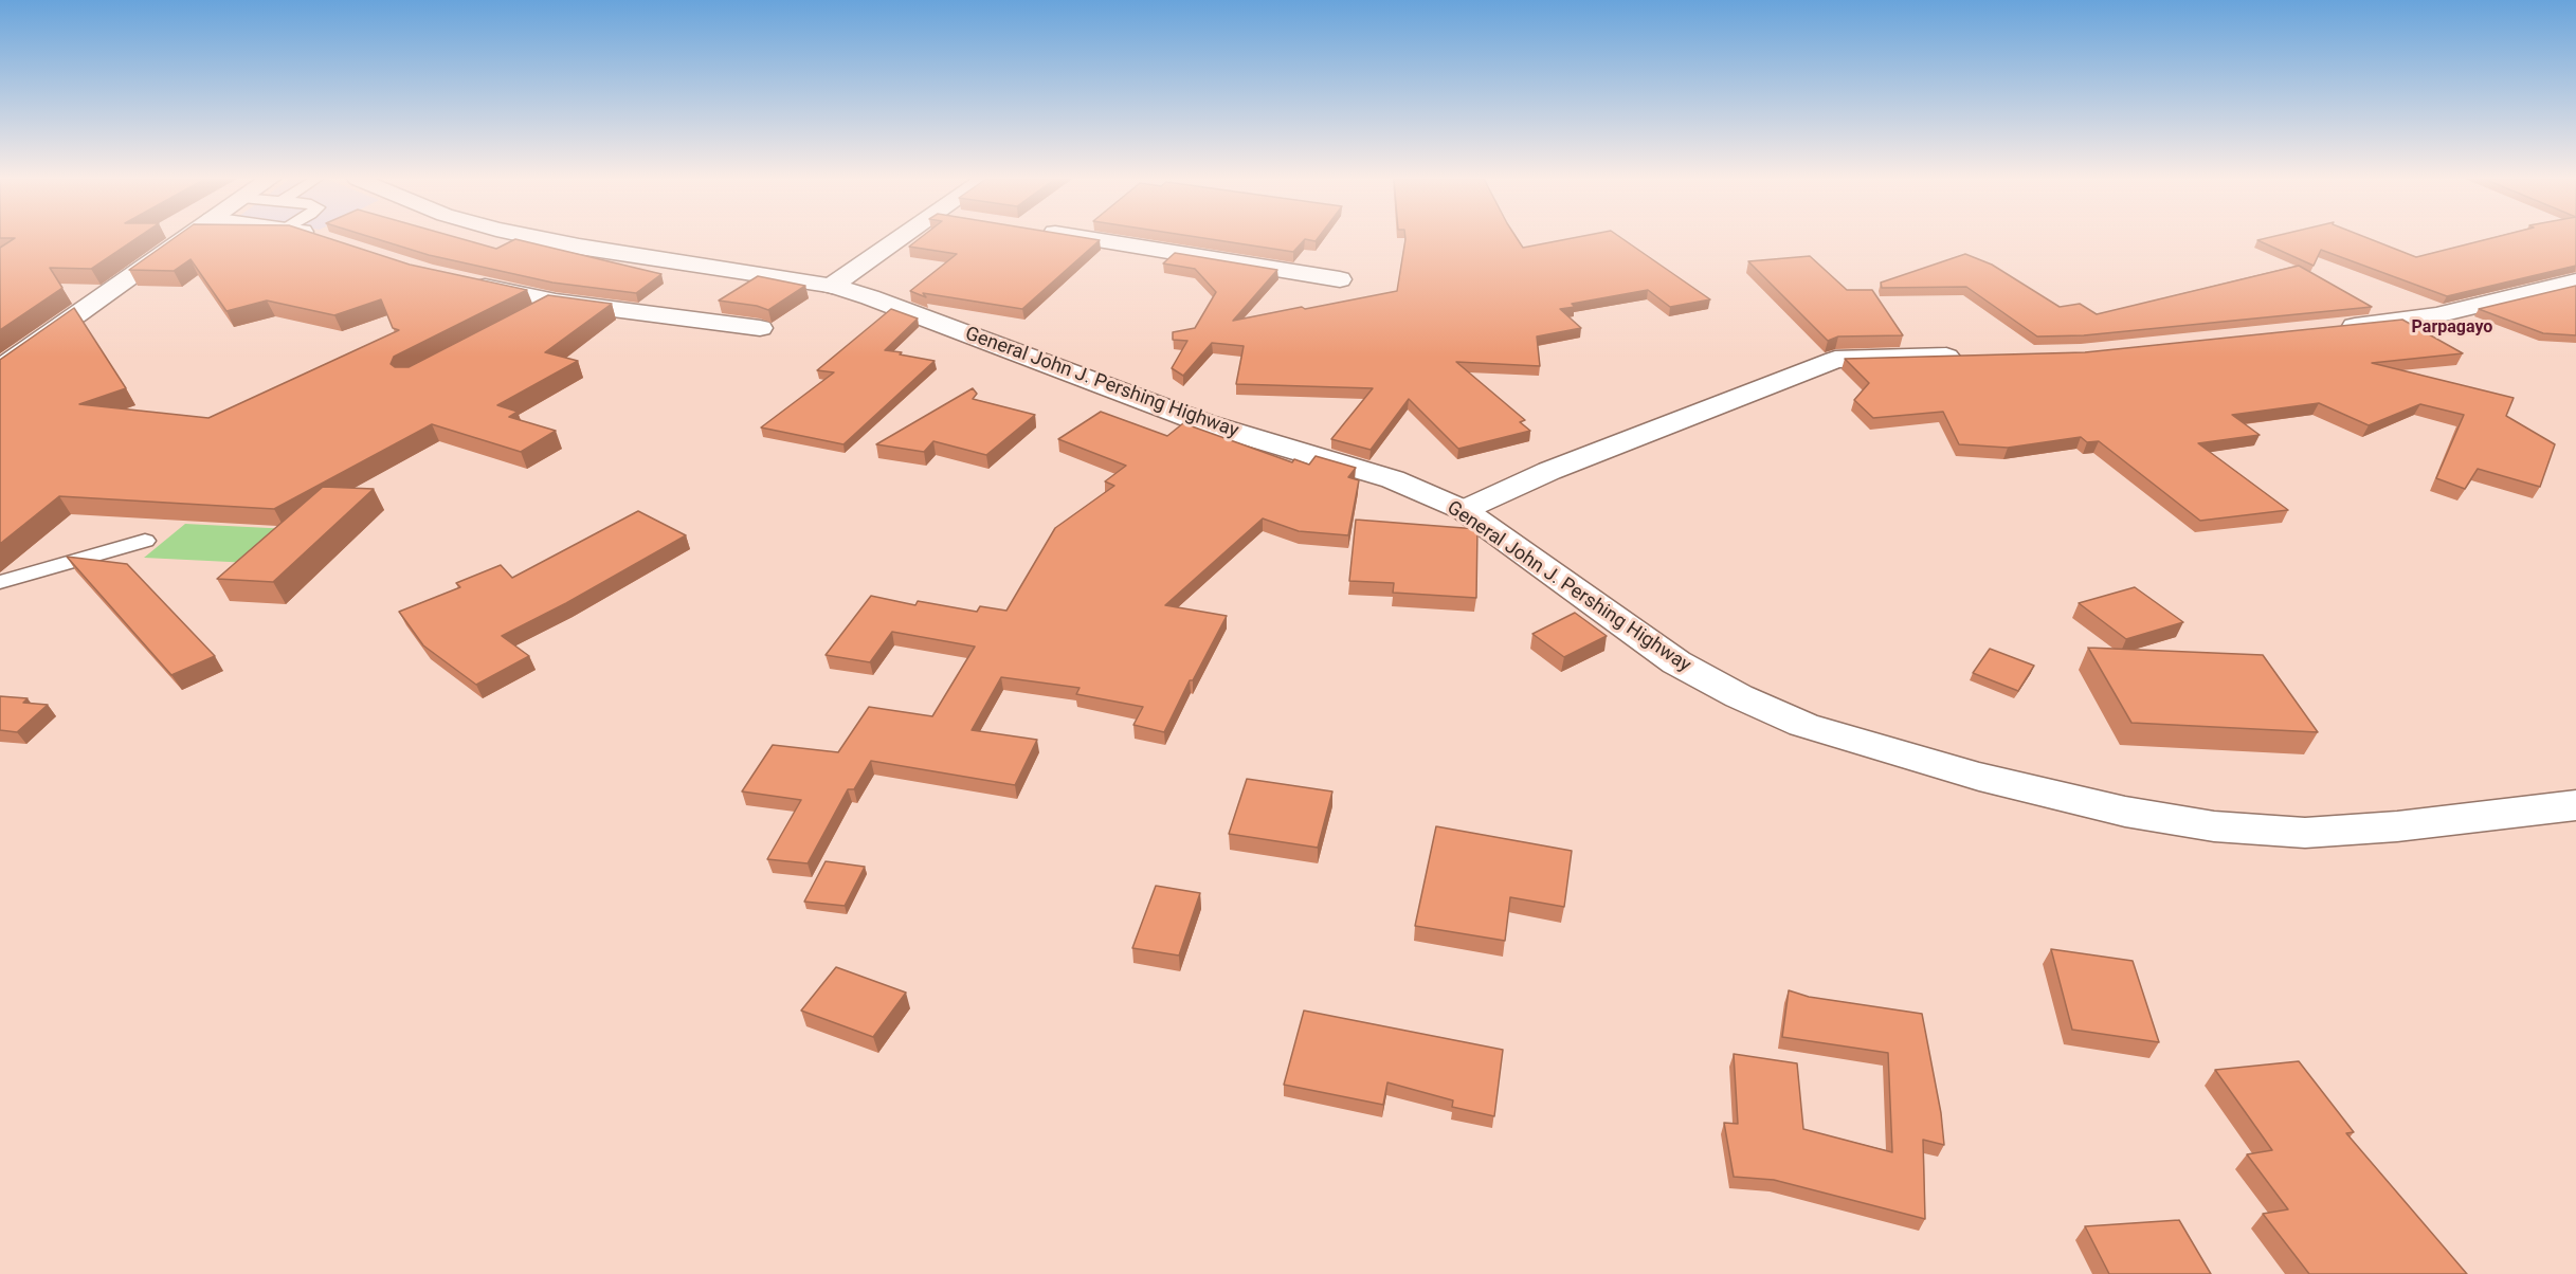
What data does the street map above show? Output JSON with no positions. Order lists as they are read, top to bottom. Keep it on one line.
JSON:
{"streets":{"main road":["General John J. Pershing Highway"]},"districts":["Parpagayo"]}
